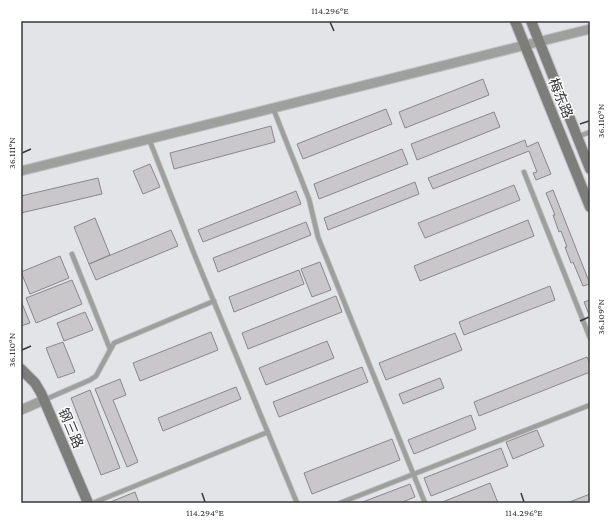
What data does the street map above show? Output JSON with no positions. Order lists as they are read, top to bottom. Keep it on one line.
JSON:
{"streets":{"main road":["梅东路","钢三路"]},"coordinates":["114.296°E","36.110°N","36.111°N","36.109°N","114.294°E"]}
